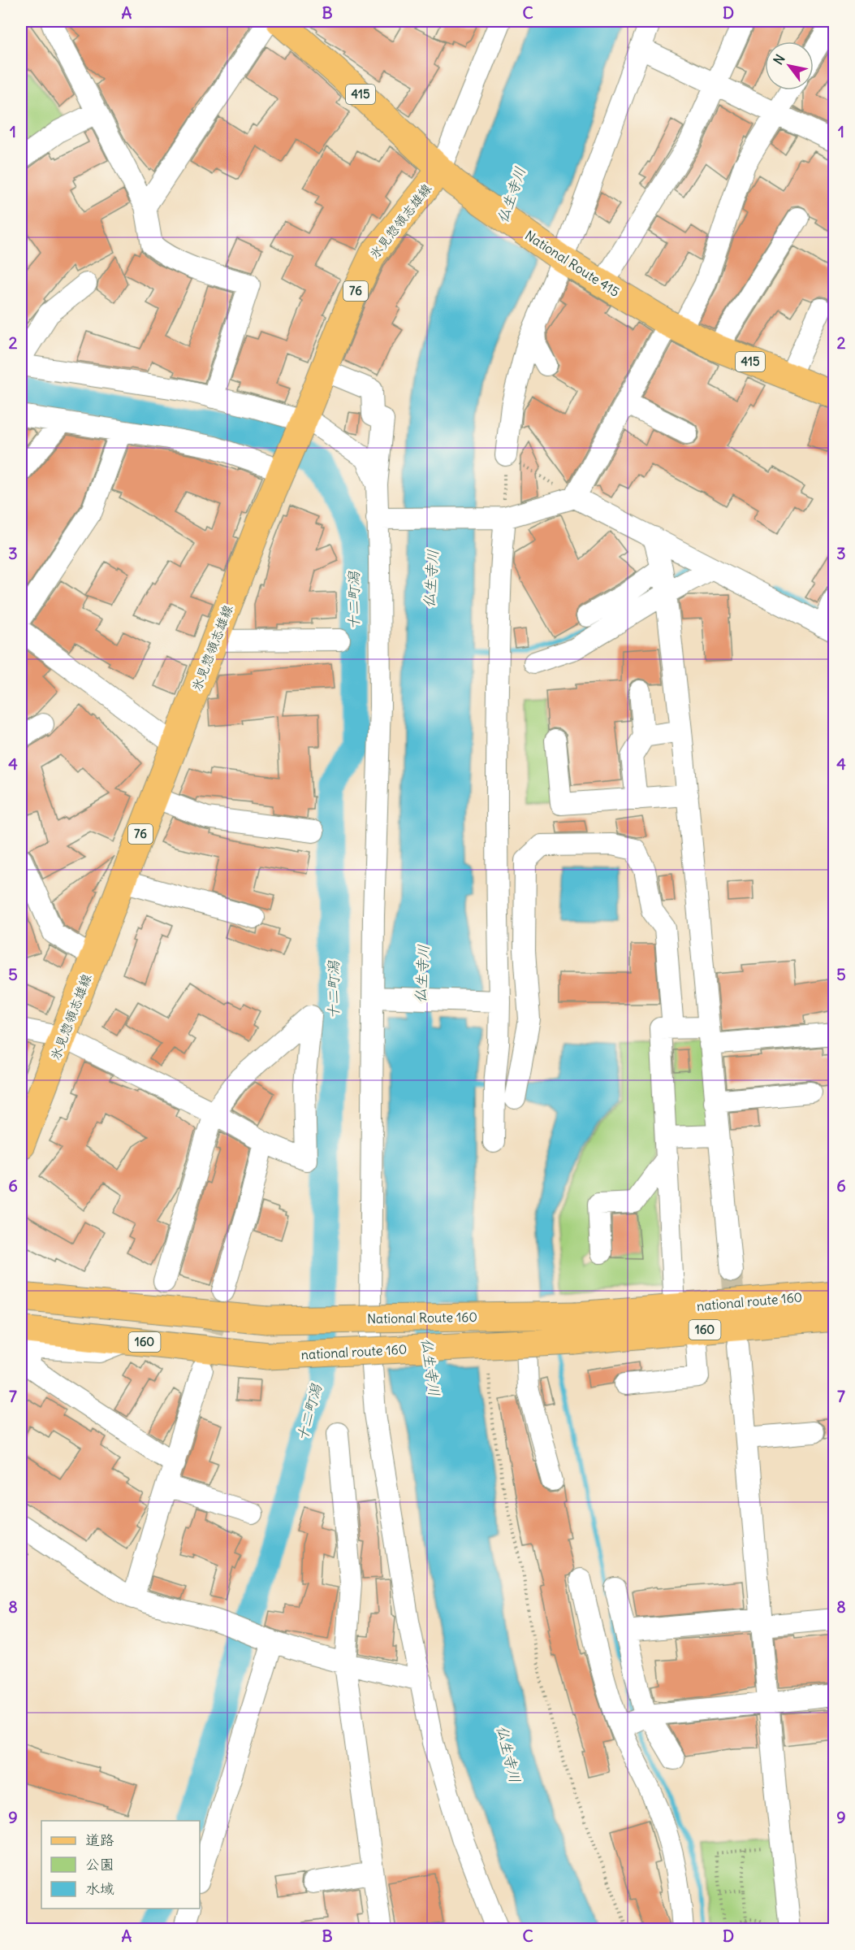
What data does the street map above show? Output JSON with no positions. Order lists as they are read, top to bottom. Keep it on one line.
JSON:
{"streets":{"main road":["415","氷見惣領志雄線","National Route 415","76","national route 160","National Route 160","160"]},"crossings":[["氷見惣領志雄線","National Route 415"],["national route 160","National Route 160"]],"water":["仏生寺川","十二町潟"],"legend":["道路","公園","水域"],"north":"top left","grid":{"columns":["A","B","C","D"],"rows":["1","2","3","4","5","6","7","8","9"]}}
